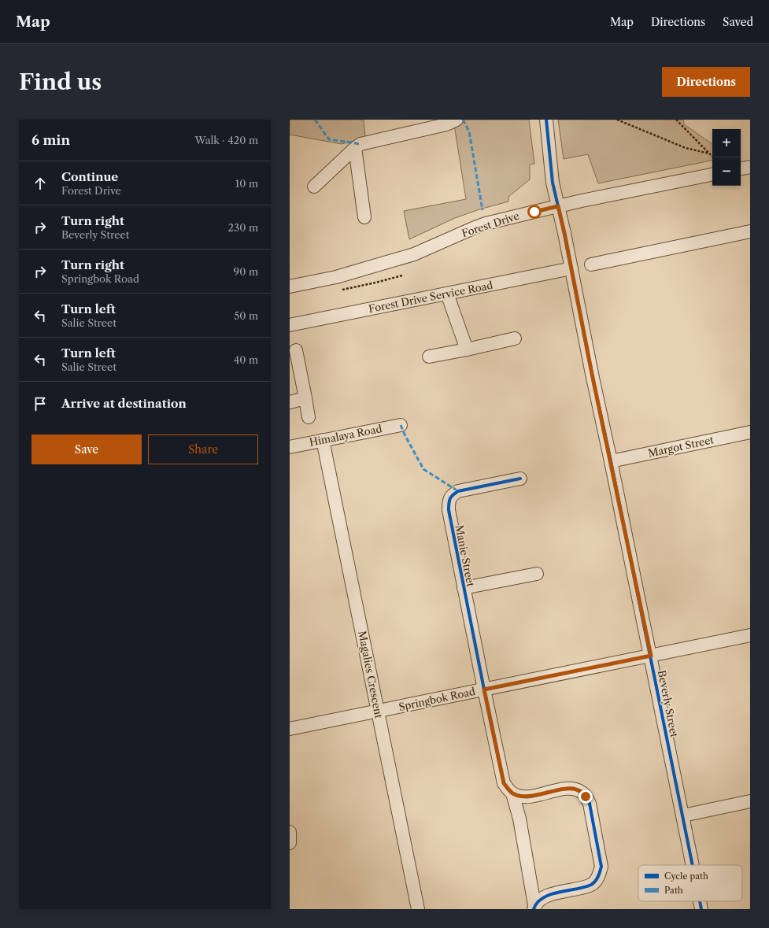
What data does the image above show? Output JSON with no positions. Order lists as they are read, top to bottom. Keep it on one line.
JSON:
{"streets":{"street":["Forest Drive","Forest Drive Service Road","Himalaya Road","Margot Street","Manie Street","Magalies Crescent","Springbok Road","Beverly Street"]},"crossings":[["Forest Drive","Beverly Street"],["Forest Drive Service Road","Beverly Street"],["Himalaya Road","Magalies Crescent"],["Margot Street","Beverly Street"],["Manie Street","Springbok Road"],["Magalies Crescent","Springbok Road"],["Springbok Road","Beverly Street"]],"legend":["Cycle path","Path"],"page":{"header":"Map","nav":["Map","Directions","Saved"],"buttons":["Directions",["Save","Share"]],"title":"Find us","heading":["6 min","Walk · 420 m"],"map_buttons":["+","−"],"list":[["Continue","Forest Drive","10 m"],["Turn right","Beverly Street","230 m"],["Turn right","Springbok Road","90 m"],["Turn left","Salie Street","50 m"],["Turn left","Salie Street","40 m"],"Arrive at destination"]}}
